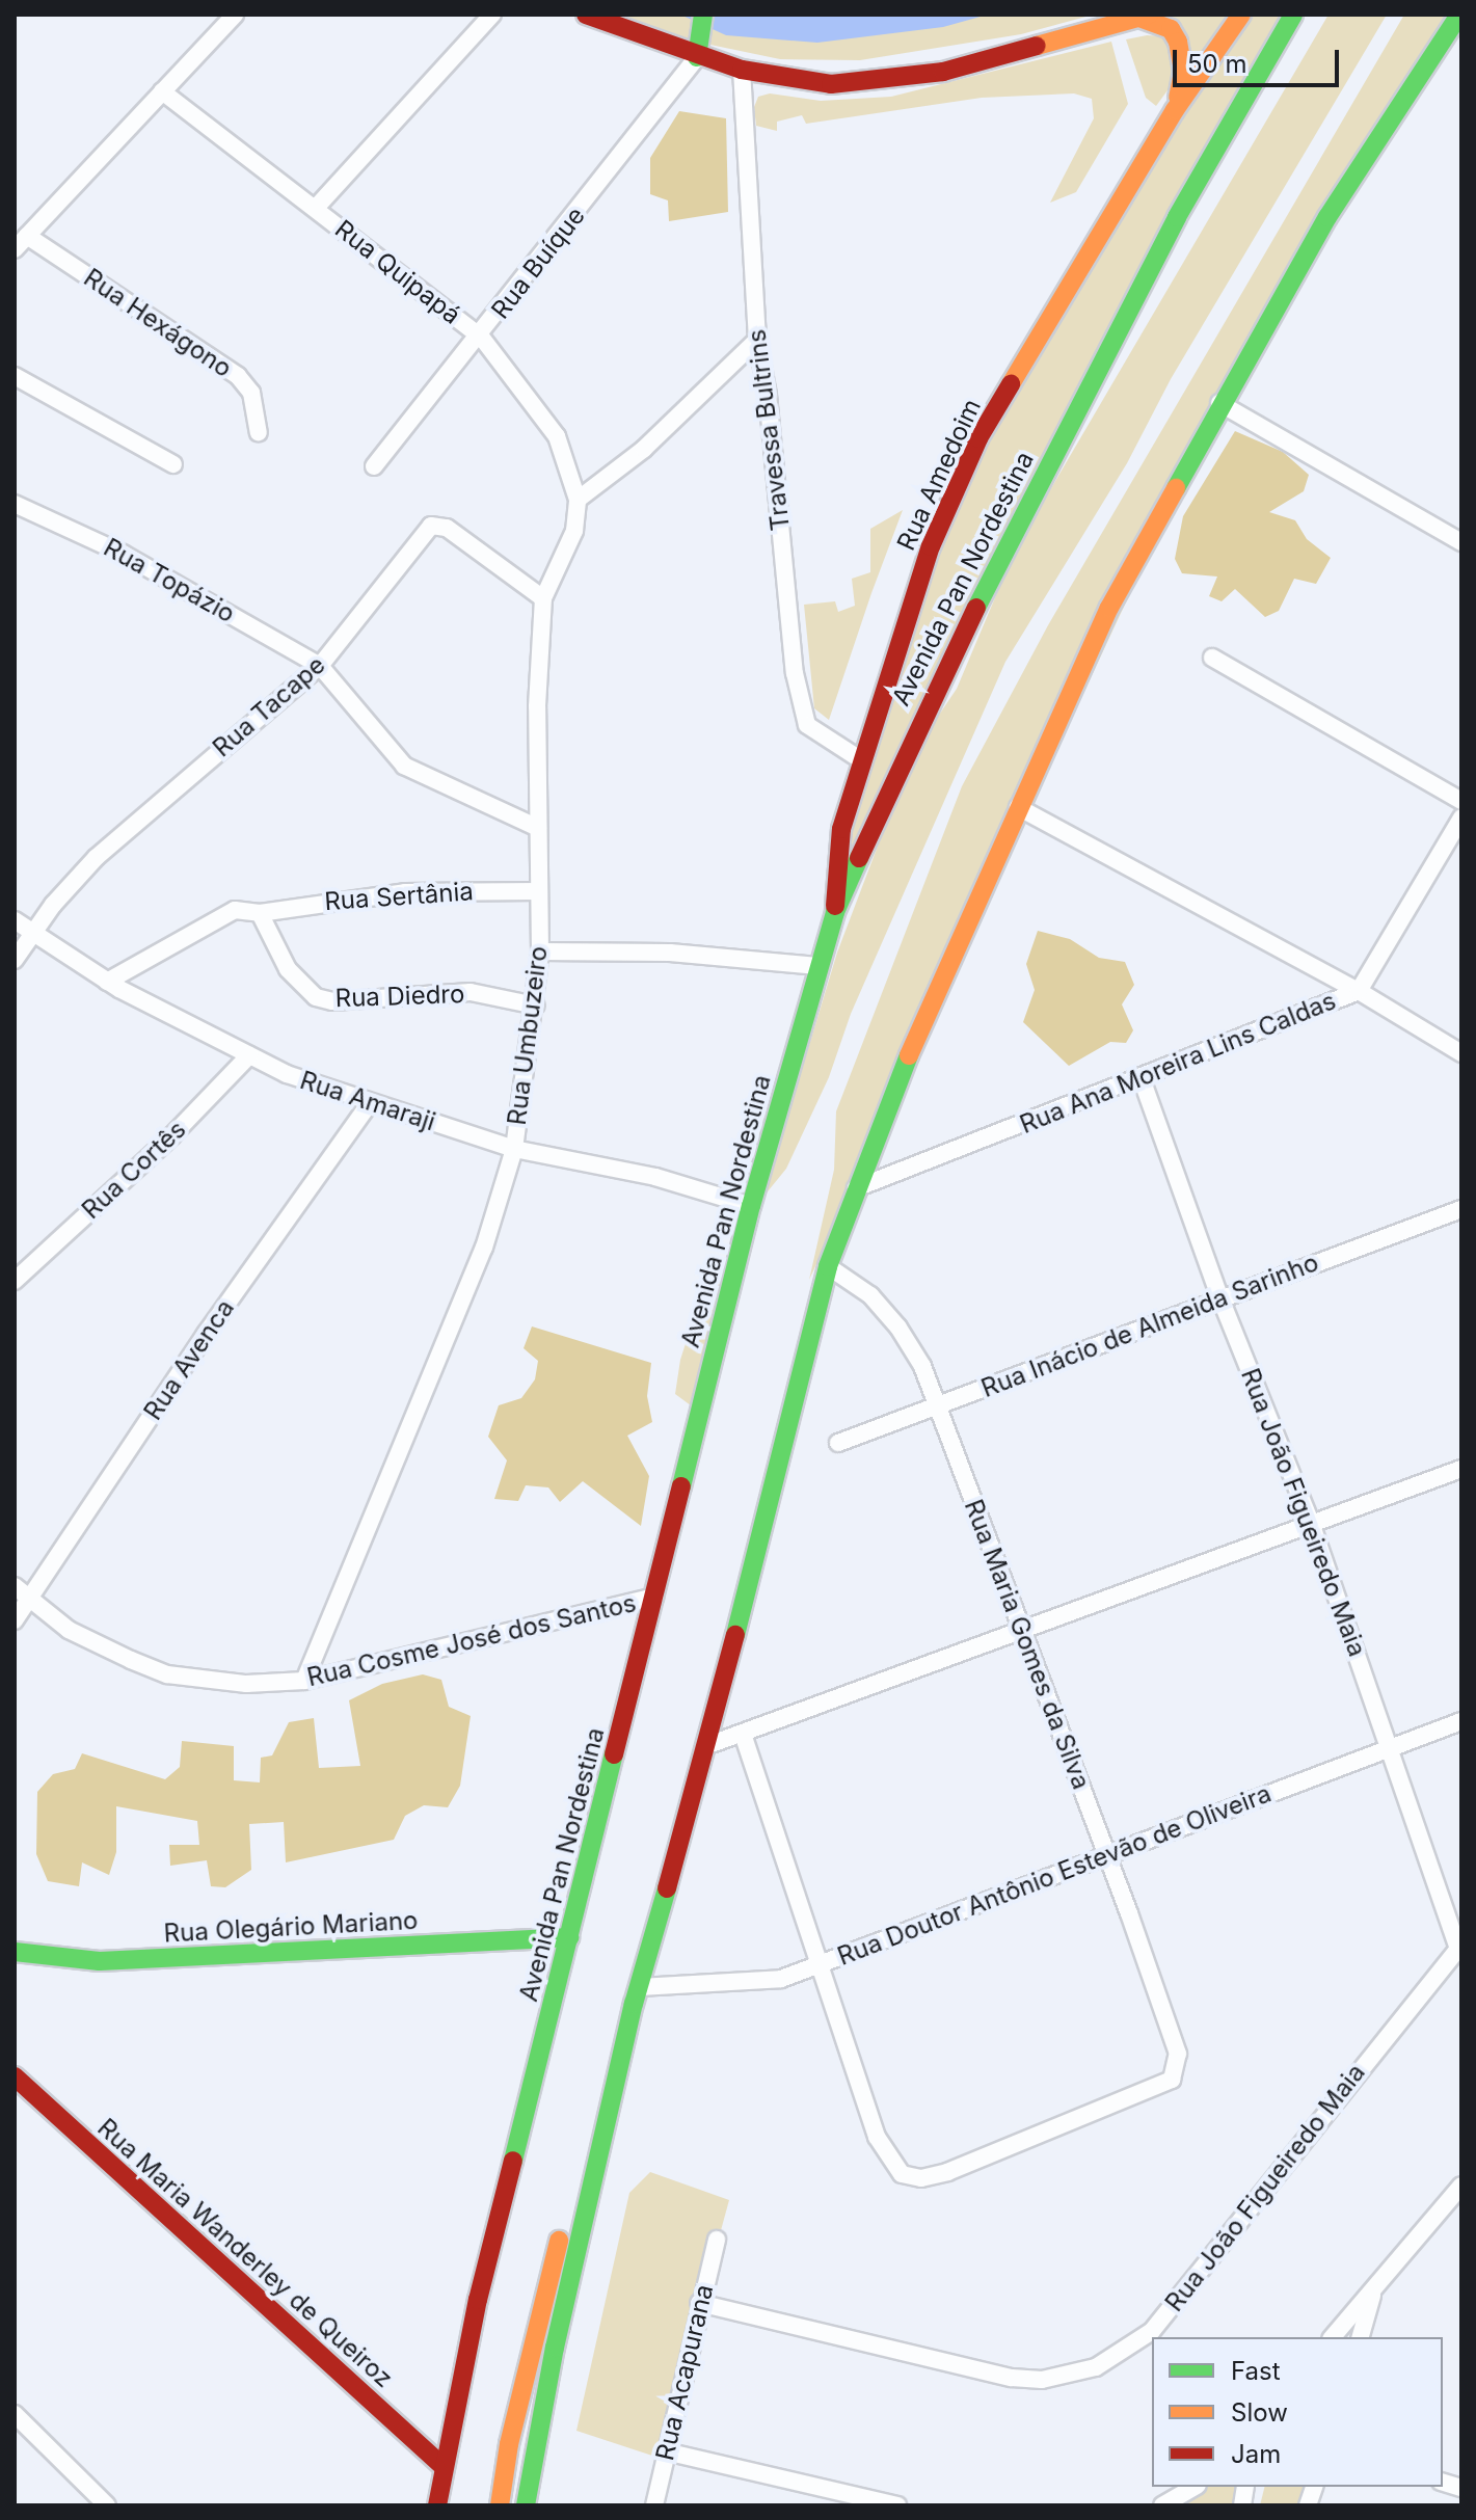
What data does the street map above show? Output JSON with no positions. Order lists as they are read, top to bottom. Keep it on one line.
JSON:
{"streets":{"main road":["Rua Amedoim","Avenida Pan Nordestina","Rua Olegário Mariano","Rua Maria Wanderley de Queiroz"],"street":["Rua Buíque","Rua Quipapá","Rua Hexágono","Travessa Bultrins","Rua Topázio","Rua Tacape","Rua Sertânia","Rua Diedro","Rua Umbuzeiro","Rua Ana Moreira Lins Caldas","Rua Amaraji","Rua Cortês","Rua Inácio de Almeida Sarinho","Rua Avenca","Rua João Figueiredo Maia","Rua Cosme José dos Santos","Rua Maria Gomes da Silva","Rua Doutor Antônio Estevão de Oliveira","Rua Acapurana"]},"crossings":[["Rua Buíque","Rua Quipapá"],["Rua Quipapá","Rua Umbuzeiro"],["Travessa Bultrins","Rua Amedoim"],["Rua Amedoim","Avenida Pan Nordestina"],["Avenida Pan Nordestina","Rua Amaraji"],["Avenida Pan Nordestina","Rua Cosme José dos Santos"],["Avenida Pan Nordestina","Rua Olegário Mariano"],["Avenida Pan Nordestina","Rua Maria Wanderley de Queiroz"],["Rua Topázio","Rua Tacape"],["Rua Tacape","Rua Umbuzeiro"],["Rua Tacape","Rua Amaraji"],["Rua Sertânia","Rua Diedro"],["Rua Sertânia","Rua Umbuzeiro"],["Rua Sertânia","Rua Amaraji"],["Rua Diedro","Rua Umbuzeiro"],["Rua Umbuzeiro","Rua Amaraji"],["Rua Umbuzeiro","Rua Cosme José dos Santos"],["Rua Ana Moreira Lins Caldas","Rua João Figueiredo Maia"],["Rua Amaraji","Rua Cortês"],["Rua Amaraji","Rua Avenca"],["Rua Inácio de Almeida Sarinho","Rua João Figueiredo Maia"],["Rua Inácio de Almeida Sarinho","Rua Maria Gomes da Silva"],["Rua Avenca","Rua Cosme José dos Santos"],["Rua João Figueiredo Maia","Rua Doutor Antônio Estevão de Oliveira"],["Rua João Figueiredo Maia","Rua Acapurana"],["Rua Maria Gomes da Silva","Rua Doutor Antônio Estevão de Oliveira"]],"legend":["Fast","Slow","Jam"],"scale_bar":"50 m"}
